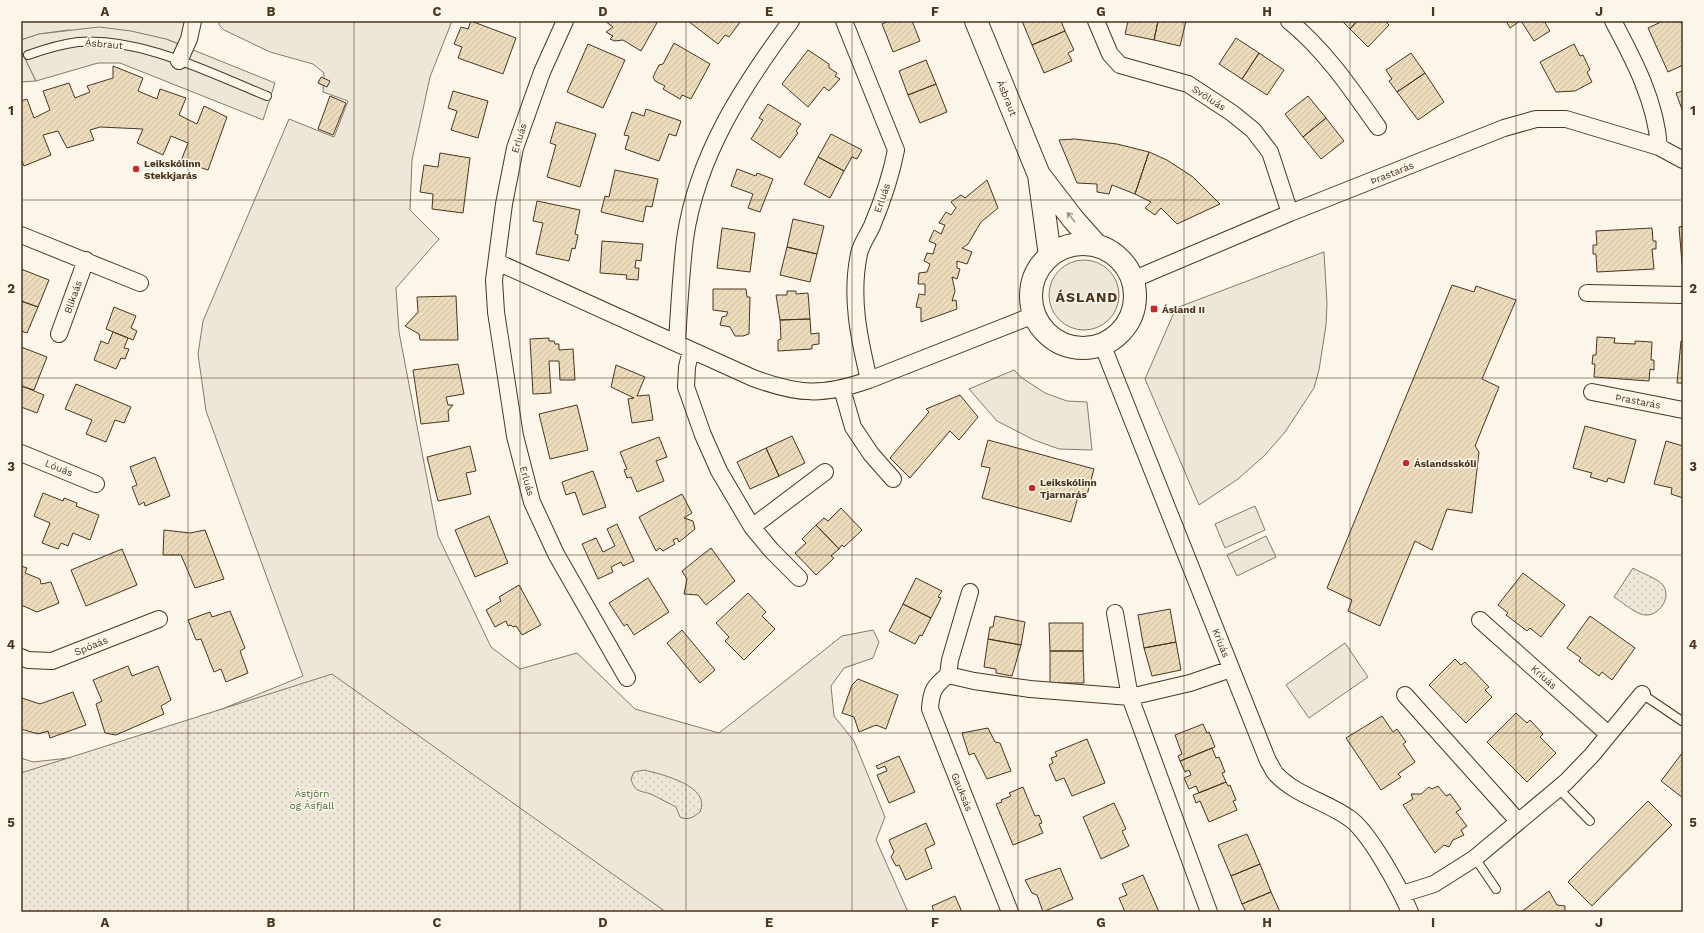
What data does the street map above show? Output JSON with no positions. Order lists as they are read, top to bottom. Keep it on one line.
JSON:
{"streets":{"street":["Ásbraut","Svöluás","Erluás","Þrastarás","Blikaás","Lóuás","Kríuás","Spóaás","Gauksás"]},"crossings":[["Ásbraut","Þrastarás"],["Ásbraut","Kríuás"],["Svöluás","Þrastarás"],["Þrastarás","Kríuás"]],"districts":["ÁSLAND"],"parks":["Ástjörn og Ásfjall"],"places":{"other":["Leikskólinn Stekkjarás","Áslandsskóli","Leikskólinn Tjarnarás"],"transit":["Ásland II"]},"grid":{"columns":["A","B","C","D","E","F","G","H","I","J"],"rows":["1","2","3","4","5"]}}
